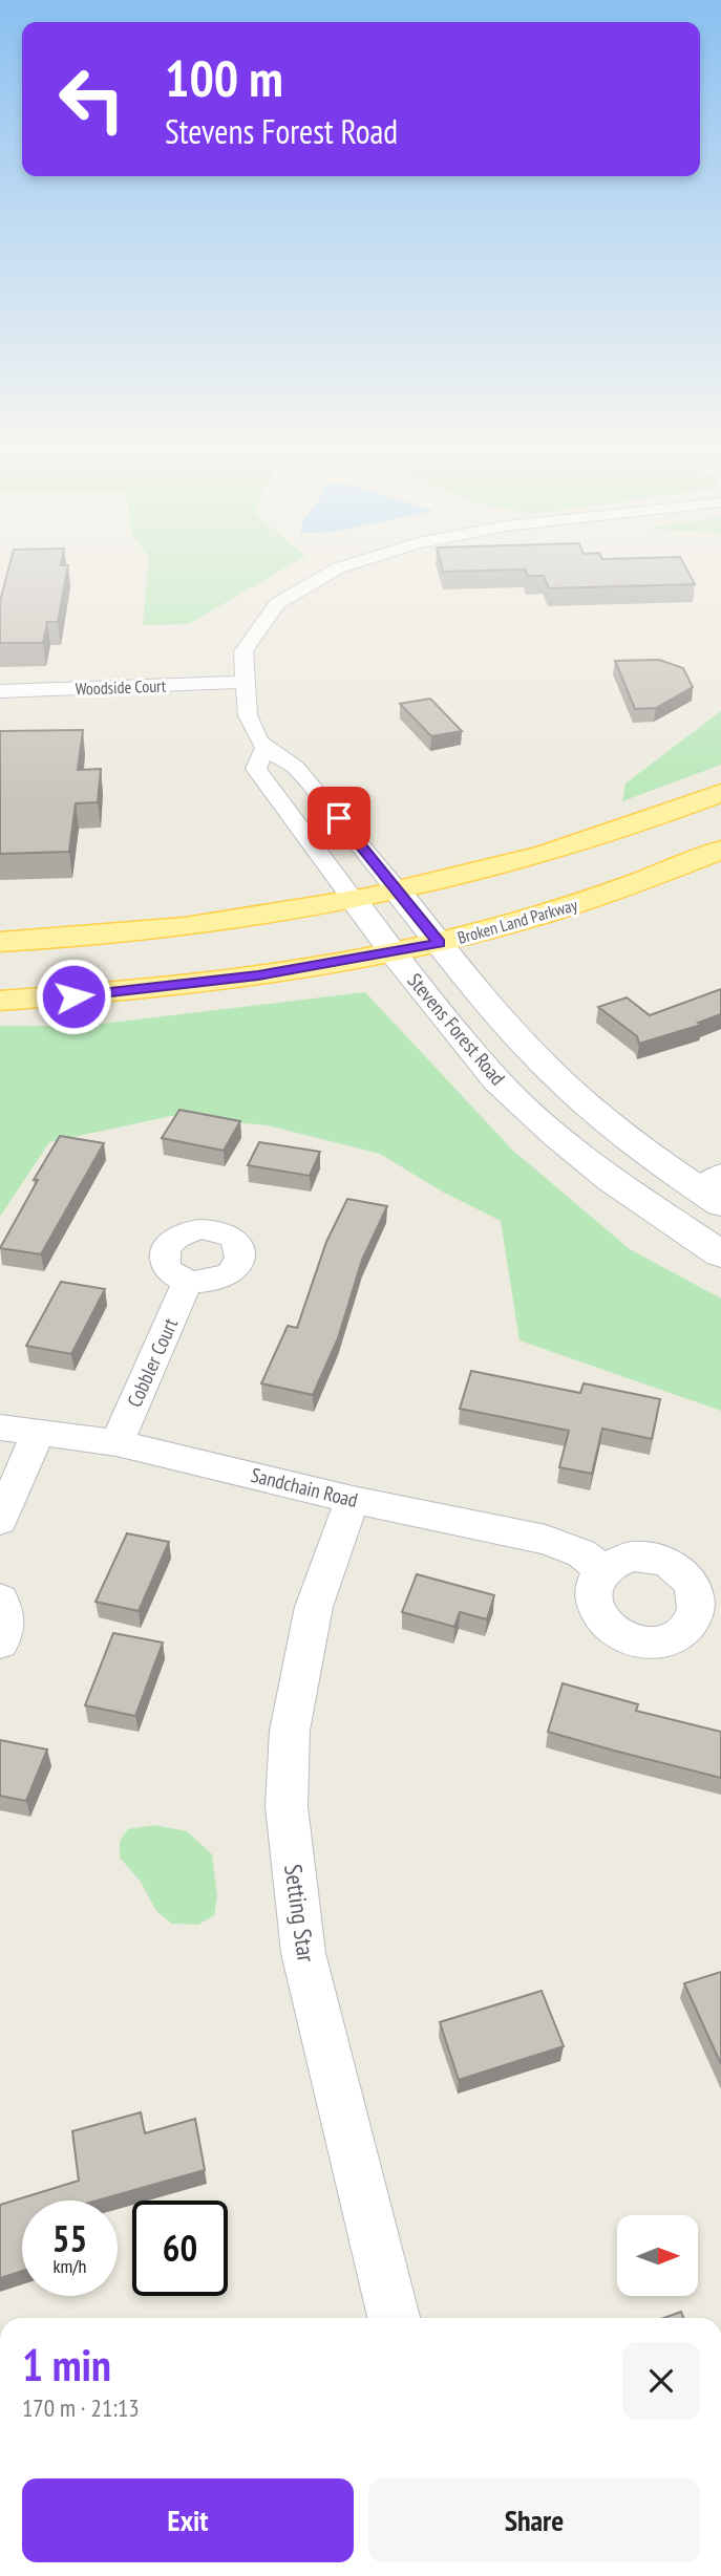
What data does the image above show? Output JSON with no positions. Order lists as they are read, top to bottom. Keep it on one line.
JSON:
{"streets":{"main road":["Broken Land Parkway"],"street":["Woodside Court","Stevens Forest Road","Cobbler Court","Sandchain Road","Setting Star"]},"crossings":[["Woodside Court","Stevens Forest Road"],["Broken Land Parkway","Stevens Forest Road"],["Cobbler Court","Sandchain Road"],["Sandchain Road","Setting Star"]],"north":"right","page":{"turn":["100 m","Stevens Forest Road"],"speed":"55 km/h","limit":"60","heading":["1 min","170 m · 21:13"],"buttons":["Exit","Share"]}}
